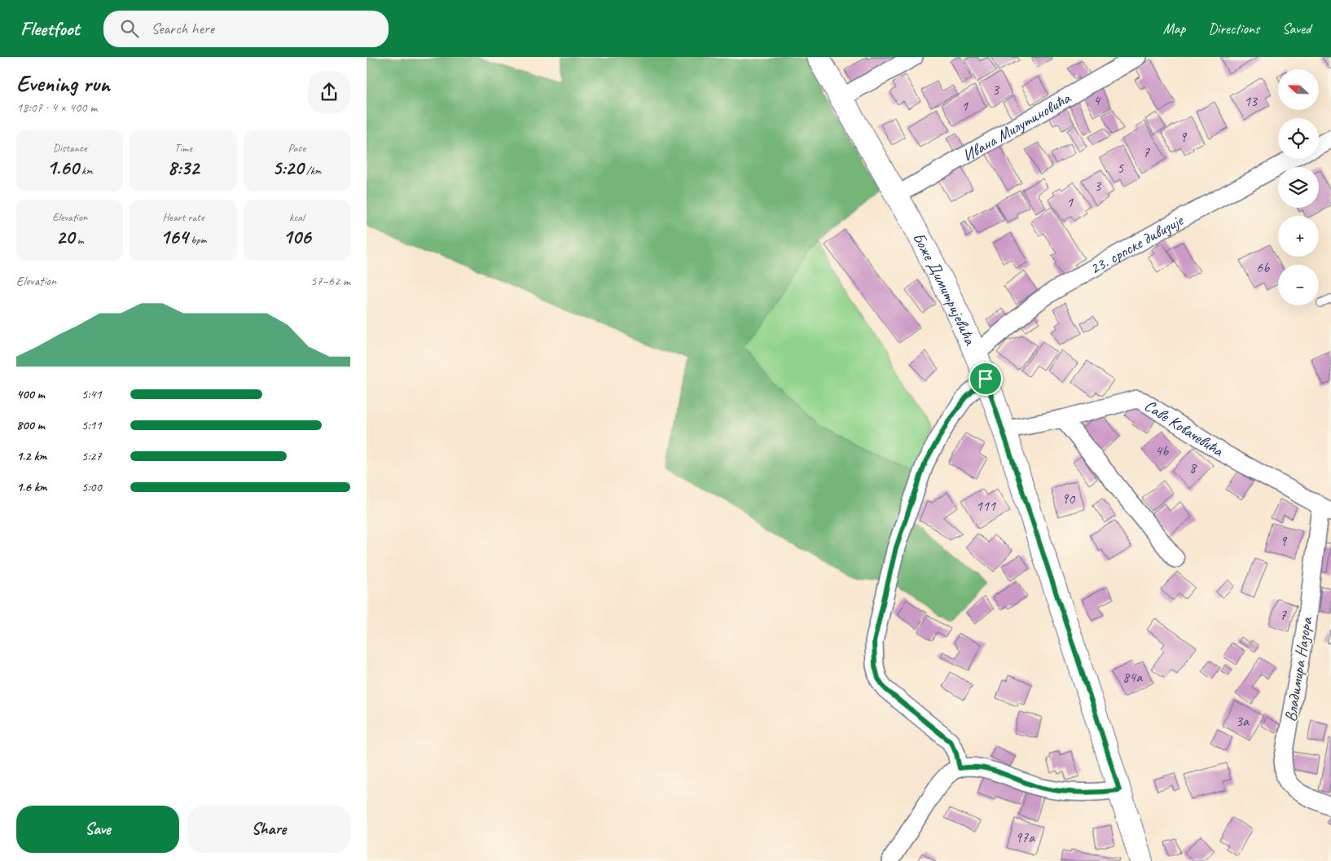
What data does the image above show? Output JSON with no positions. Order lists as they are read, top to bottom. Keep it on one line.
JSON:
{"streets":{"main road":["Боже Димитријевића"],"street":["Ивана Милутиновића","23. српске дивизије","Саве Ковачевића","Владимира Назора"]},"crossings":[["Ивана Милутиновића","Боже Димитријевића"],["23. српске дивизије","Боже Димитријевића"],["Боже Димитријевића","Саве Ковачевића"],["Саве Ковачевића","Владимира Назора"]],"house_numbers":["3","4","13","1","9","7","5","3","1","6b","4b","8","90","111","9","7","84a","3a","97a"],"north":"left","page":{"header":"Fleetfoot","search":"Search here","nav":["Map","Directions","Saved"],"heading":["Evening run","18:07 · 4 × 400 m"],"map_buttons":["+","−"],"stats":[["Distance","1.60 km"],["Time","8:32"],["Pace","5:20 /km"],["Elevation","20 m"],["Heart rate","164 bpm"],["kcal","106"]],"chart":["Elevation","57–62 m"],"list":[{"name":"400 m","note":"5:41"},{"name":"800 m","note":"5:11"},{"name":"1.2 km","note":"5:27"},{"name":"1.6 km","note":"5:00"}],"buttons":["Save","Share"]}}
